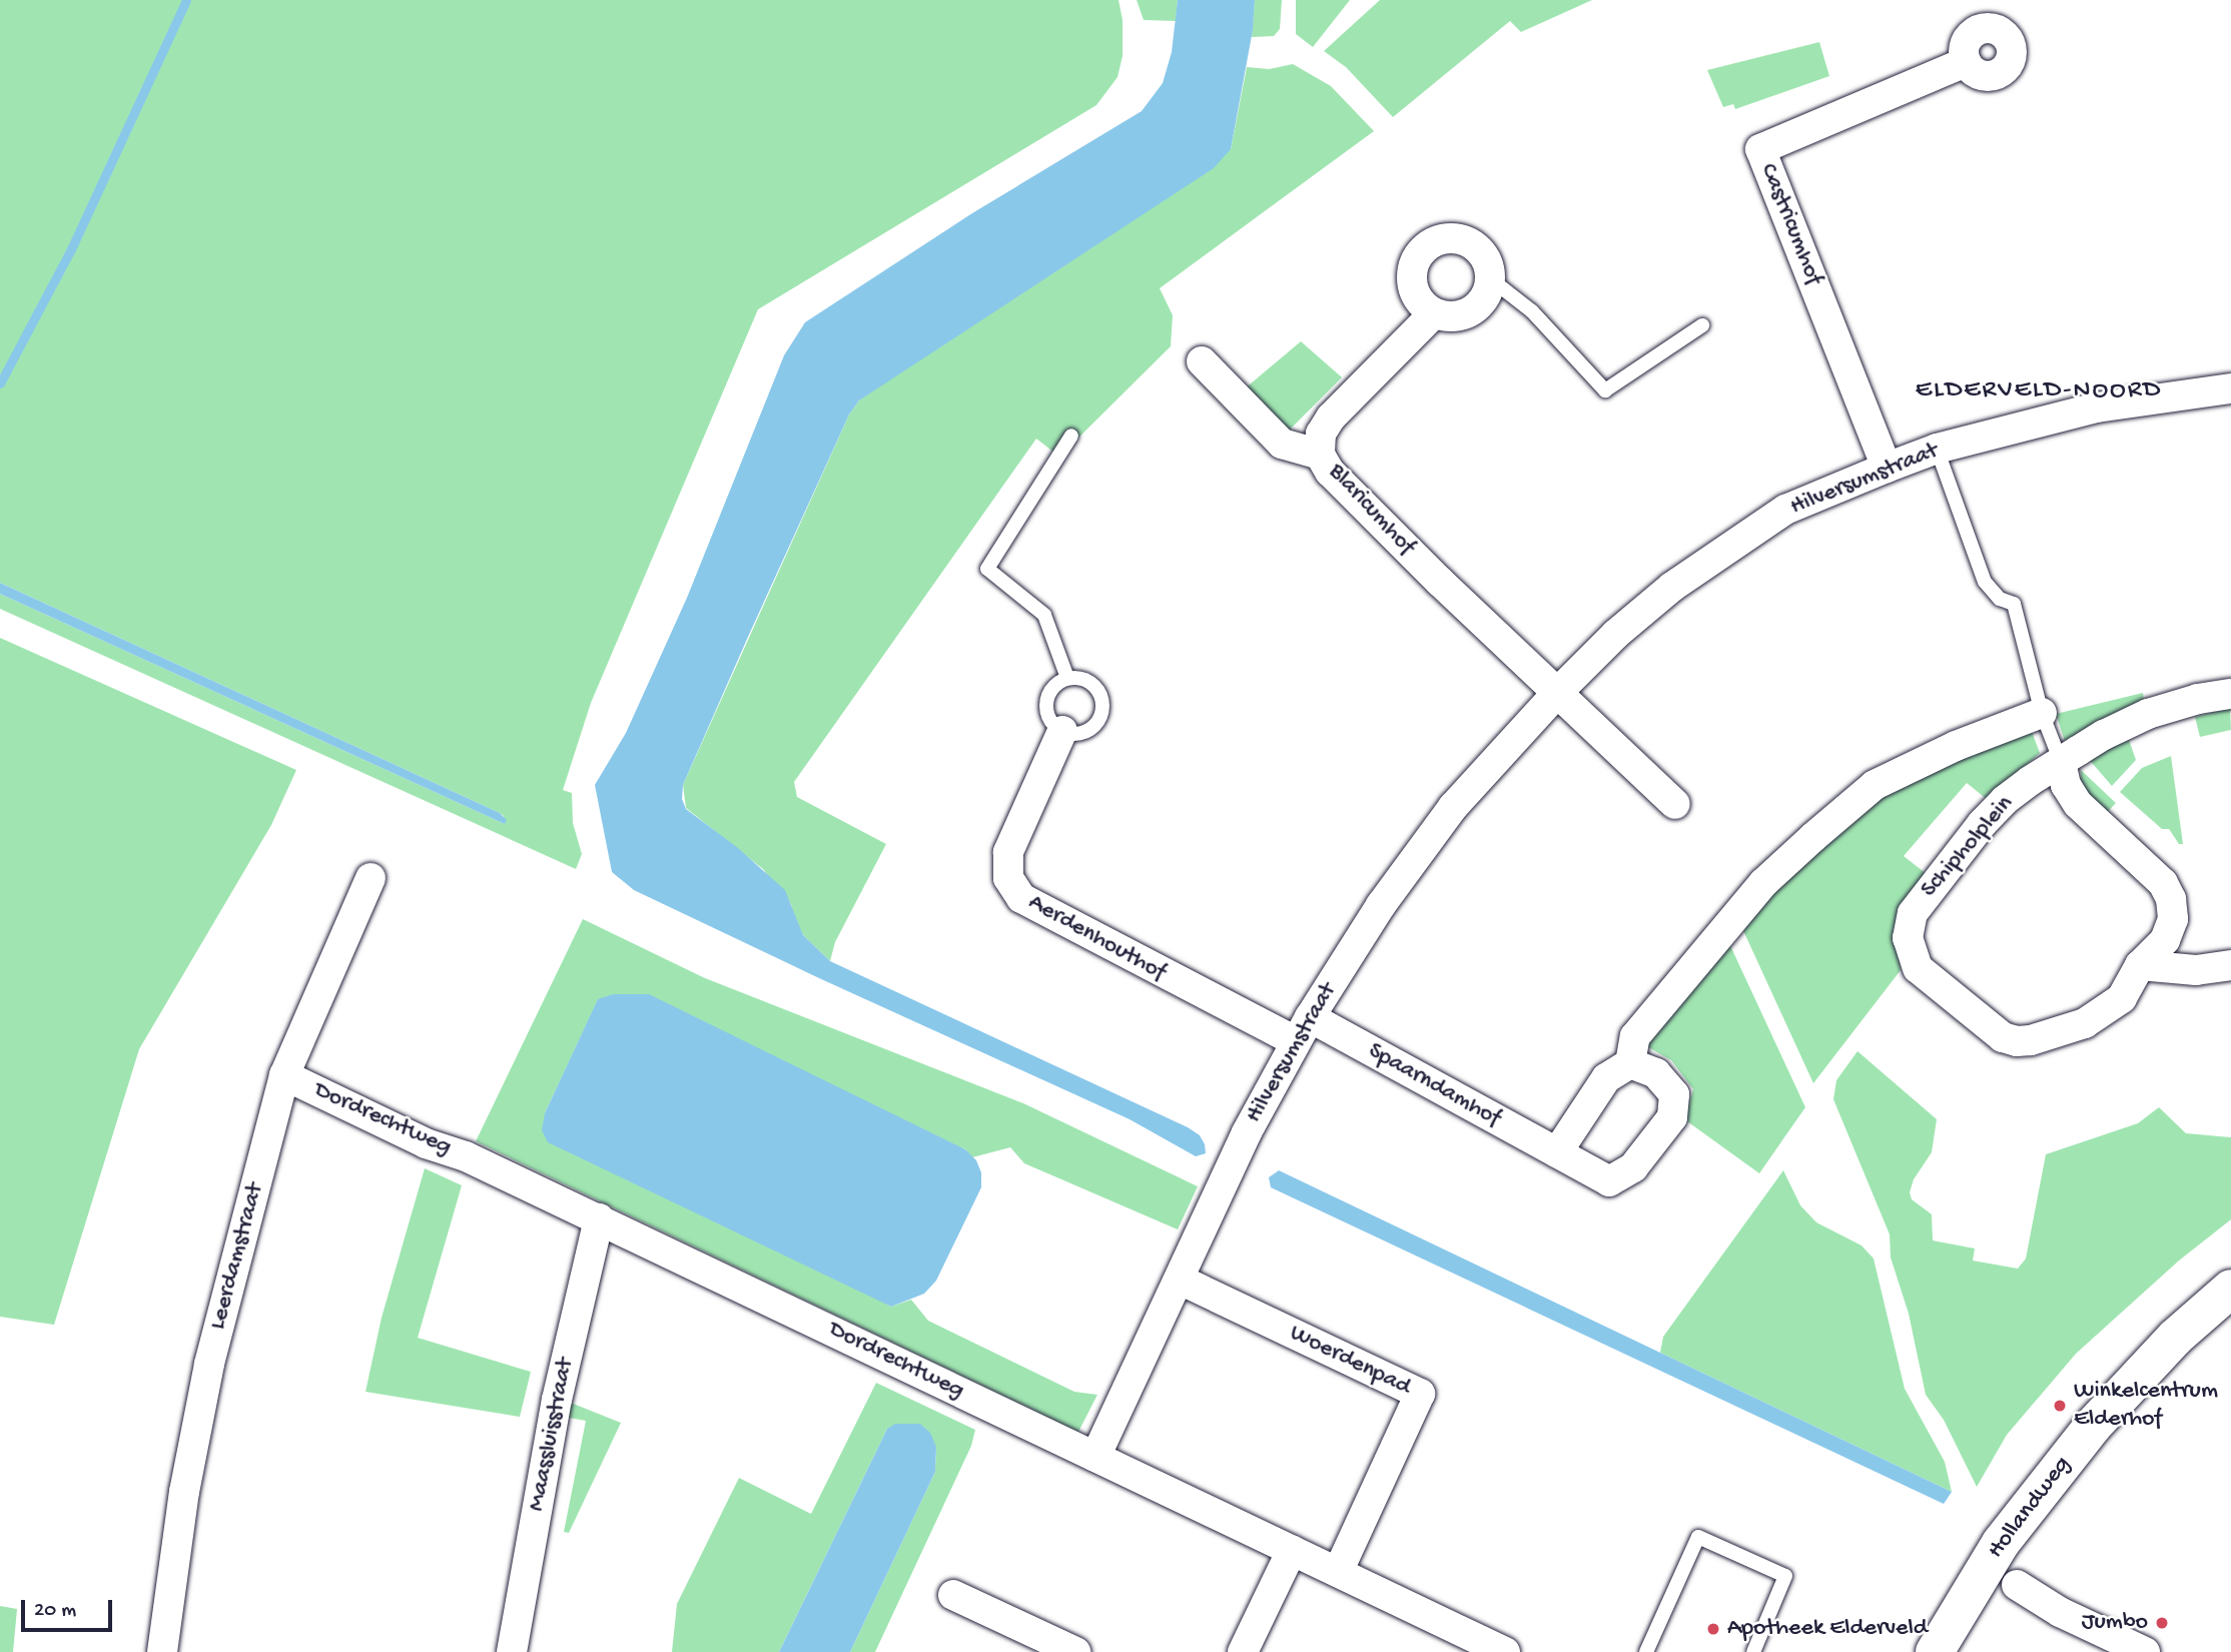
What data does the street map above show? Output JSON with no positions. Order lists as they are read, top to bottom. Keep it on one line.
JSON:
{"streets":{"street":["Castricumhof","Hilversumstraat","Blaricumhof","Schipholplein","Aerdenhouthof","Spaarndamhof","Dordrechtweg","Leerdamstraat","Woerdenpad","Maassluisstraat","Hollandweg"]},"crossings":[["Castricumhof","Hilversumstraat"],["Hilversumstraat","Blaricumhof"],["Hilversumstraat","Aerdenhouthof"],["Hilversumstraat","Spaarndamhof"],["Hilversumstraat","Dordrechtweg"],["Hilversumstraat","Woerdenpad"],["Aerdenhouthof","Spaarndamhof"],["Dordrechtweg","Leerdamstraat"],["Dordrechtweg","Woerdenpad"],["Dordrechtweg","Maassluisstraat"]],"districts":["ELDERVELD-NOORD"],"places":["Winkelcentrum Elderhof","Jumbo","Apotheek Elderveld"],"scale_bar":"20 m"}
